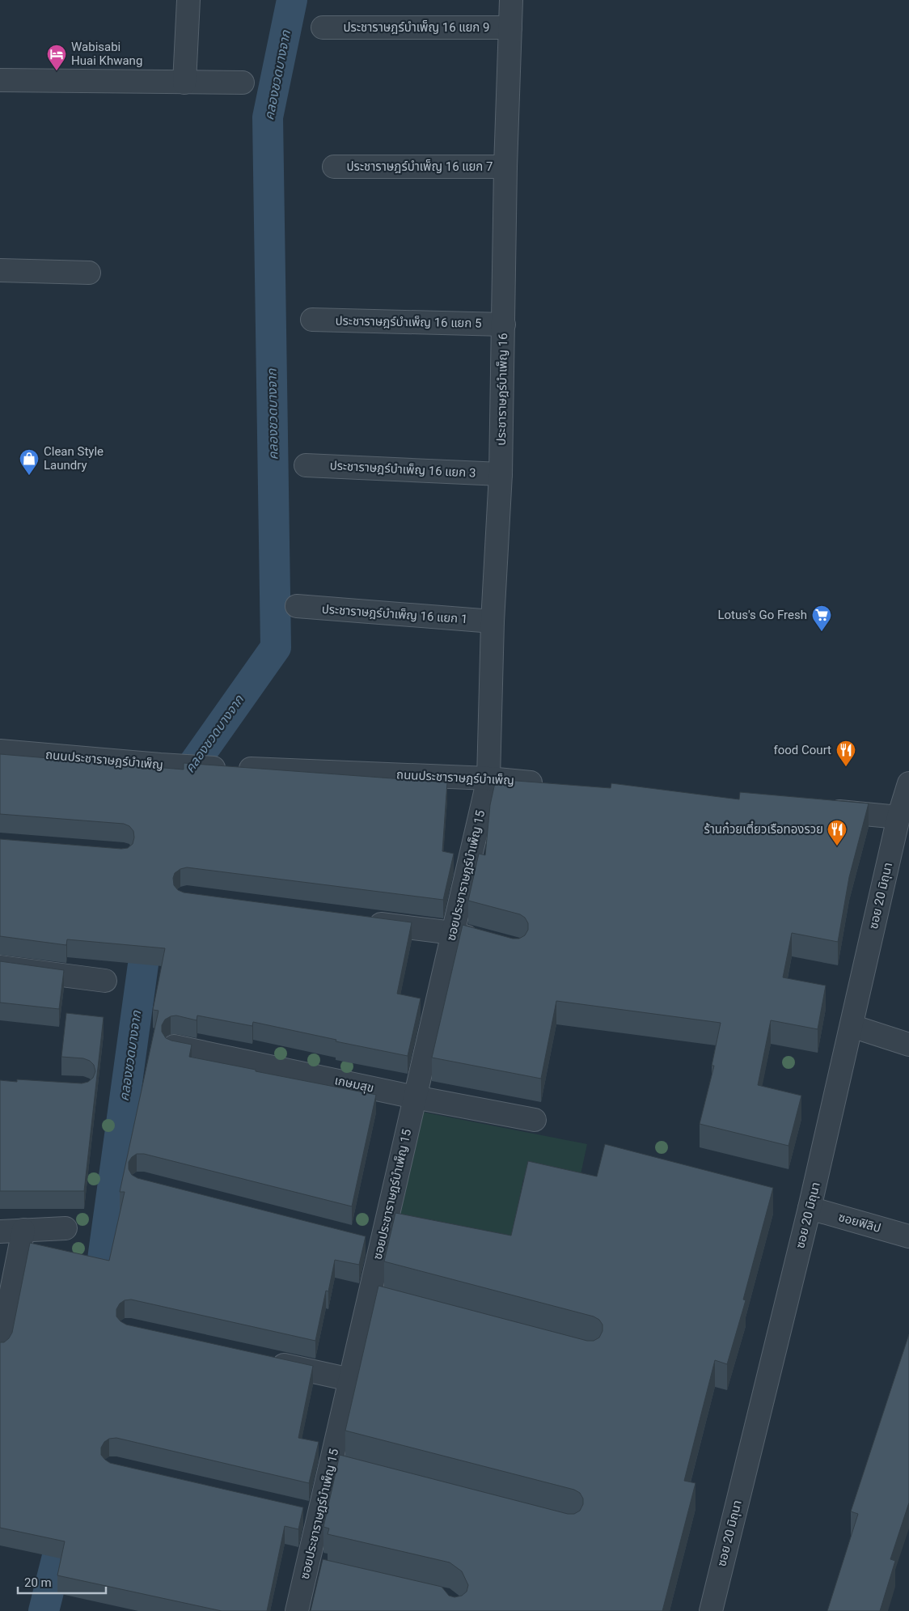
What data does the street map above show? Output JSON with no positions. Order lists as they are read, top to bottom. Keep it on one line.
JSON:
{"streets":{"street":["ประชาราษฎร์บำเพ็ญ 16 แยก 9","ประชาราษฎร์บำเพ็ญ 16 แยก 7","ประชาราษฎร์บำเพ็ญ 16 แยก 5","ประชาราษฎร์บำเพ็ญ 16","ประชาราษฎร์บำเพ็ญ 16 แยก 3","ประชาราษฎร์บำเพ็ญ 16 แยก 1","ถนนประชาราษฎร์บำเพ็ญ","ซอยประชาราษฎร์บำเพ็ญ 15","ซอย 20 มิถุนา","เกษมสุข","ซอยฟิลิป"]},"crossings":[["ประชาราษฎร์บำเพ็ญ 16 แยก 9","ประชาราษฎร์บำเพ็ญ 16"],["ประชาราษฎร์บำเพ็ญ 16 แยก 7","ประชาราษฎร์บำเพ็ญ 16"],["ประชาราษฎร์บำเพ็ญ 16 แยก 5","ประชาราษฎร์บำเพ็ญ 16"],["ประชาราษฎร์บำเพ็ญ 16","ประชาราษฎร์บำเพ็ญ 16 แยก 3"],["ประชาราษฎร์บำเพ็ญ 16","ประชาราษฎร์บำเพ็ญ 16 แยก 1"],["ประชาราษฎร์บำเพ็ญ 16","ถนนประชาราษฎร์บำเพ็ญ"],["ประชาราษฎร์บำเพ็ญ 16","ซอยประชาราษฎร์บำเพ็ญ 15"],["ถนนประชาราษฎร์บำเพ็ญ","ซอยประชาราษฎร์บำเพ็ญ 15"],["ซอยประชาราษฎร์บำเพ็ญ 15","เกษมสุข"],["ซอย 20 มิถุนา","ซอยฟิลิป"]],"water":["คลองชวดบางจาก"],"places":{"hotel":["Wabisabi Huai Khwang"],"shop":["Clean Style Laundry"],"supermarket":["Lotus's Go Fresh"],"restaurant":["food Court","ร้านก๋วยเตี๋ยวเรือทองรวย"]},"scale_bar":"20 m"}
